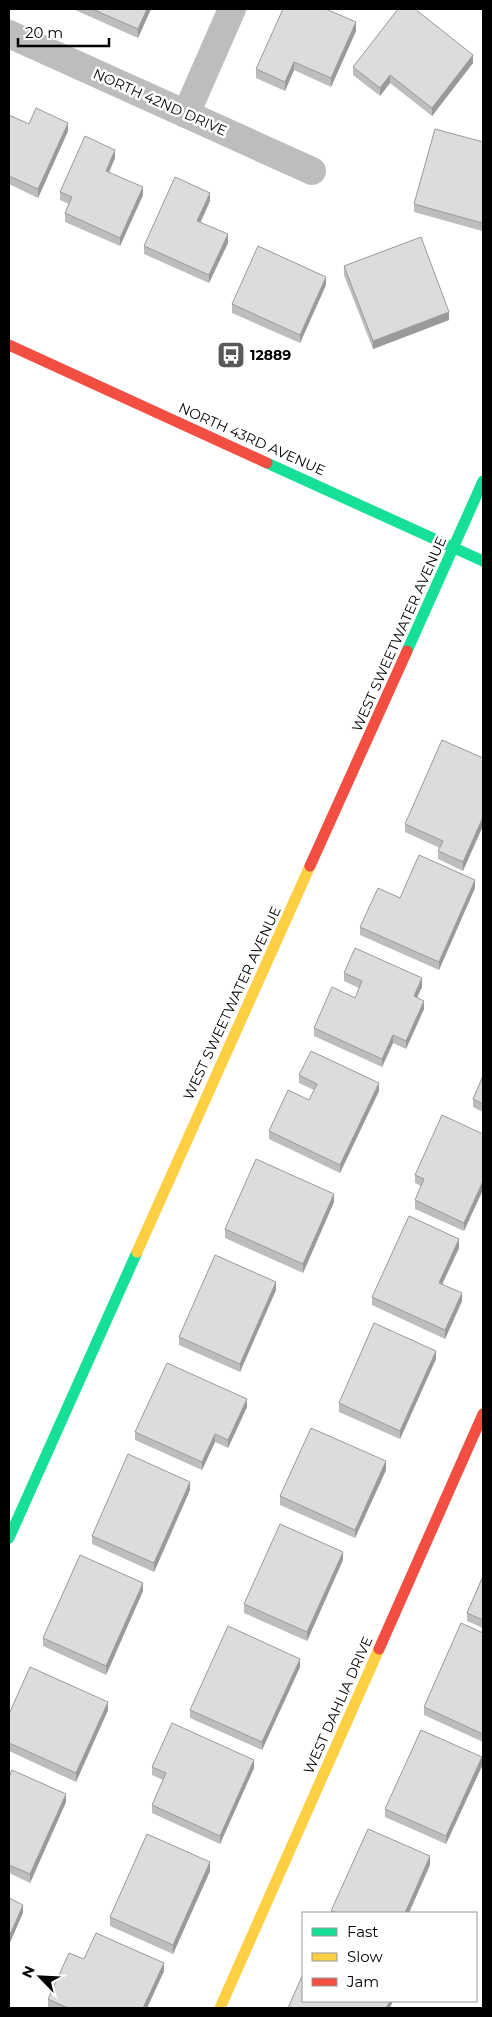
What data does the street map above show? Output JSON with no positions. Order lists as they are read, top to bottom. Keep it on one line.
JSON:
{"streets":{"street":["NORTH 42ND DRIVE","NORTH 43RD AVENUE","WEST SWEETWATER AVENUE","WEST DAHLIA DRIVE"]},"crossings":[["NORTH 43RD AVENUE","WEST SWEETWATER AVENUE"]],"places":{"bus stop":["12889"]},"legend":["Fast","Slow","Jam"],"scale_bar":"20 m","north":"top left"}
